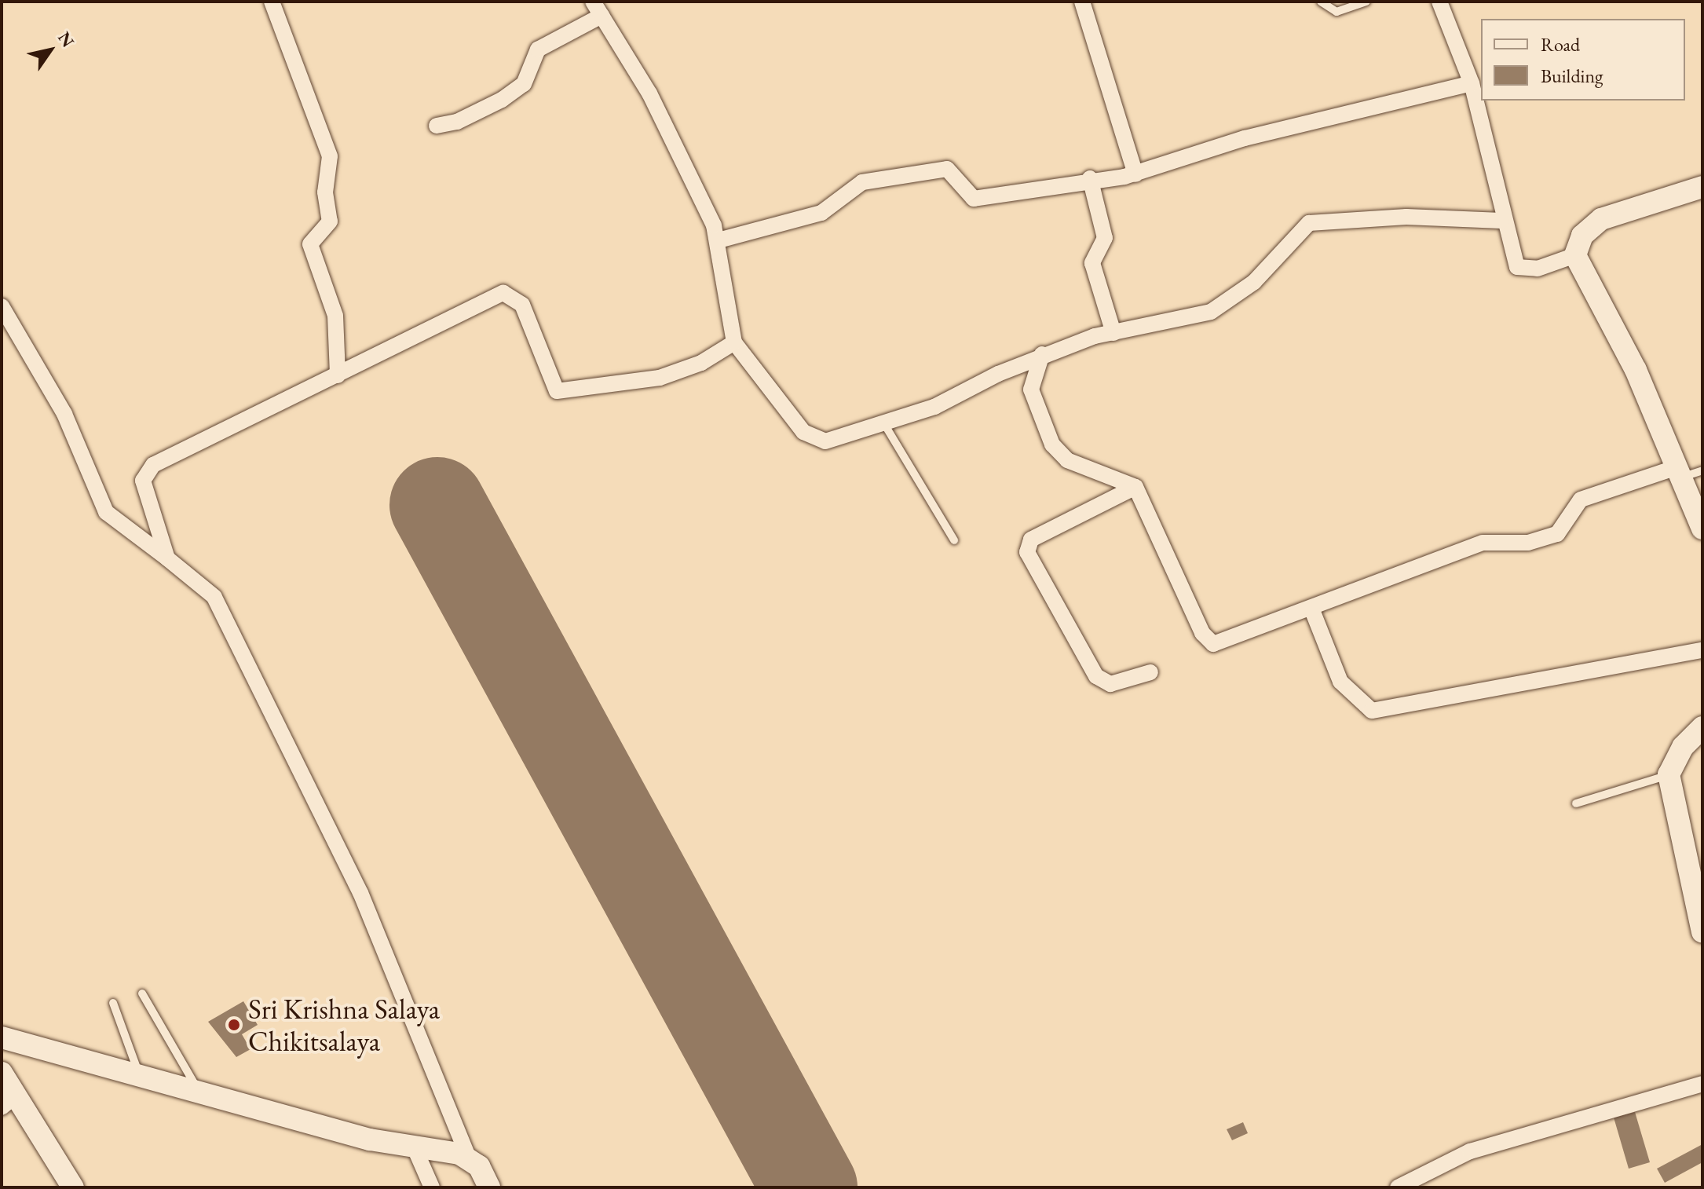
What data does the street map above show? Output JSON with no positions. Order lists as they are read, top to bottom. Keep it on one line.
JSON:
{"places":["Sri Krishna Salaya Chikitsalaya"],"legend":["Road","Building"],"north":"top right"}
